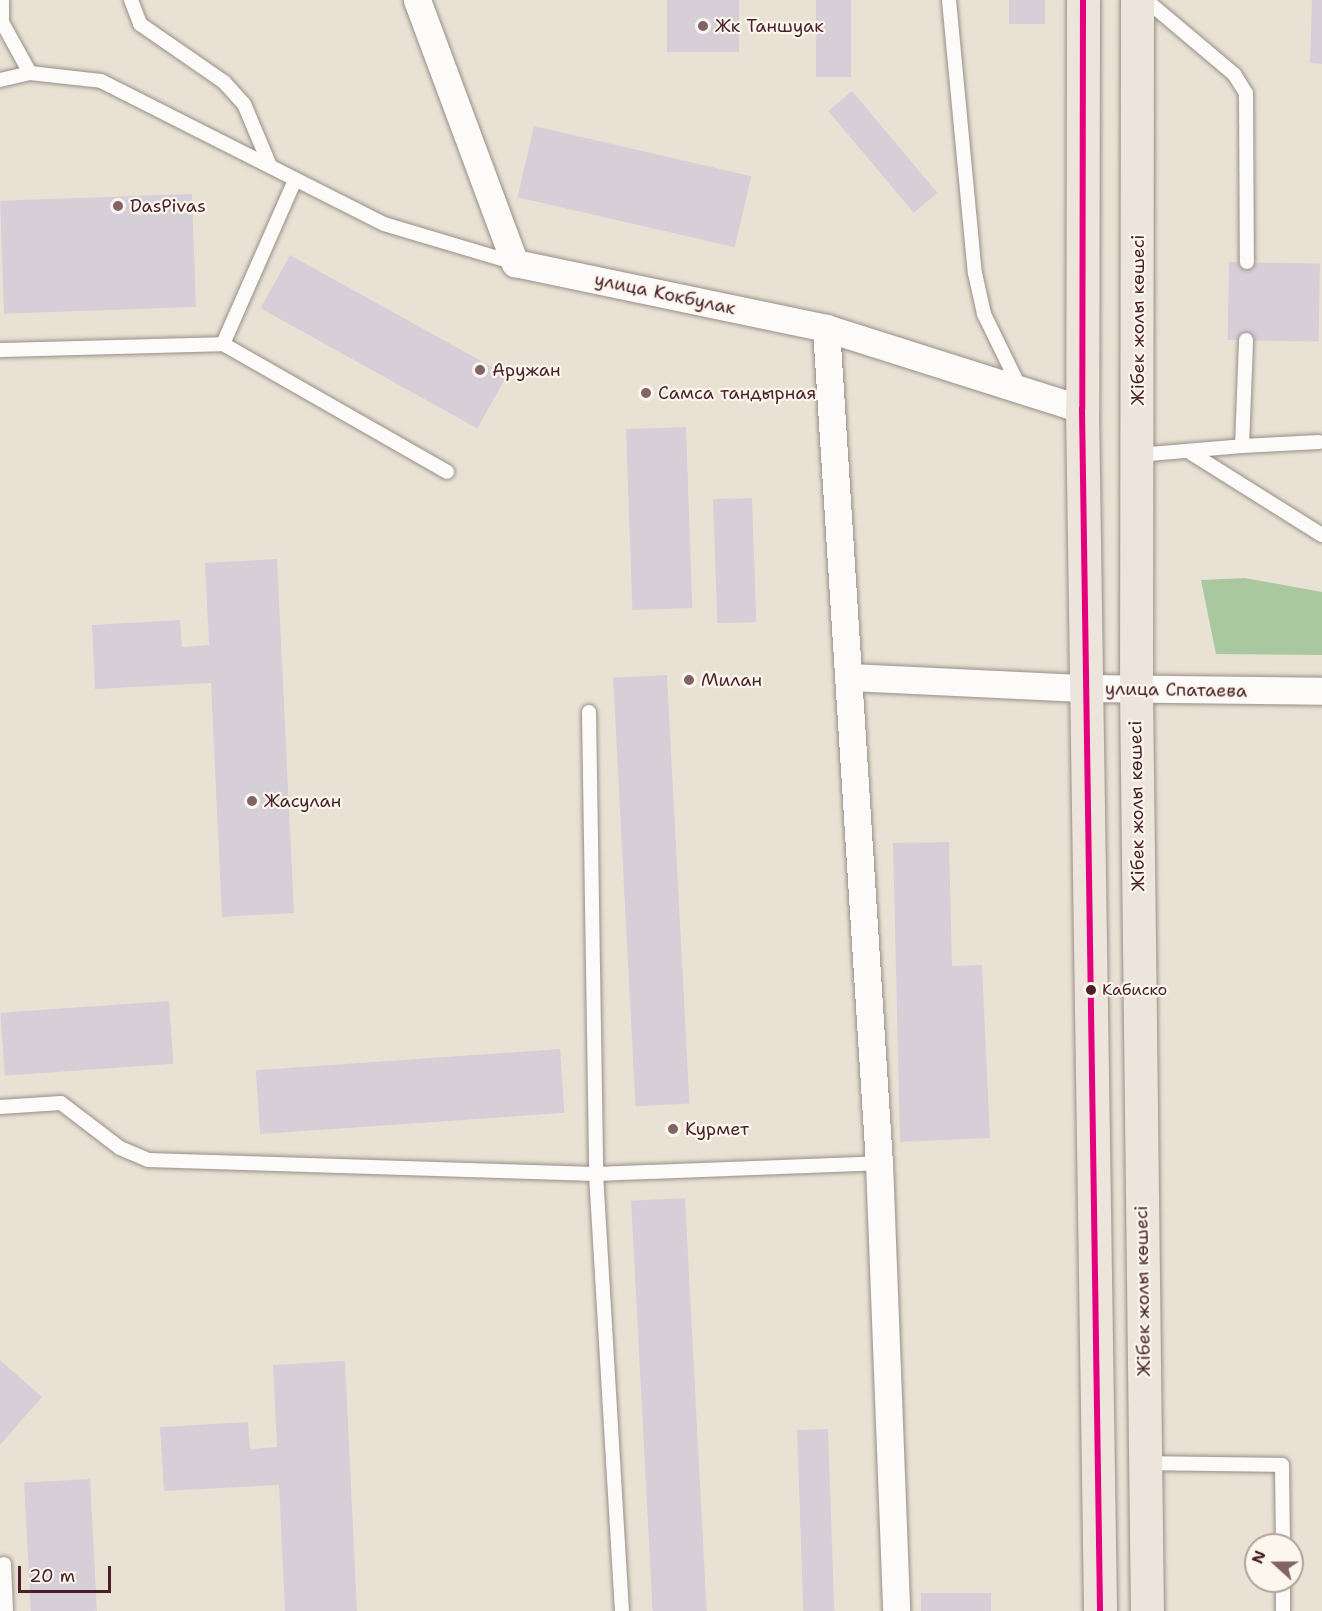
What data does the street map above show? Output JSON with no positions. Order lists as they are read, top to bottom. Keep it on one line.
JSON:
{"streets":{"main road":["Жібек жолы көшесі"],"street":["улица Кокбулак","улица Спатаева"]},"crossings":[["Жібек жолы көшесі","улица Спатаева"]],"places":["Жк Таншуак","DasPivas","Аружан","Самса тандырная","Милан","Жасулан","Кабиско","Курмет"],"scale_bar":"20 m","north":"left"}
